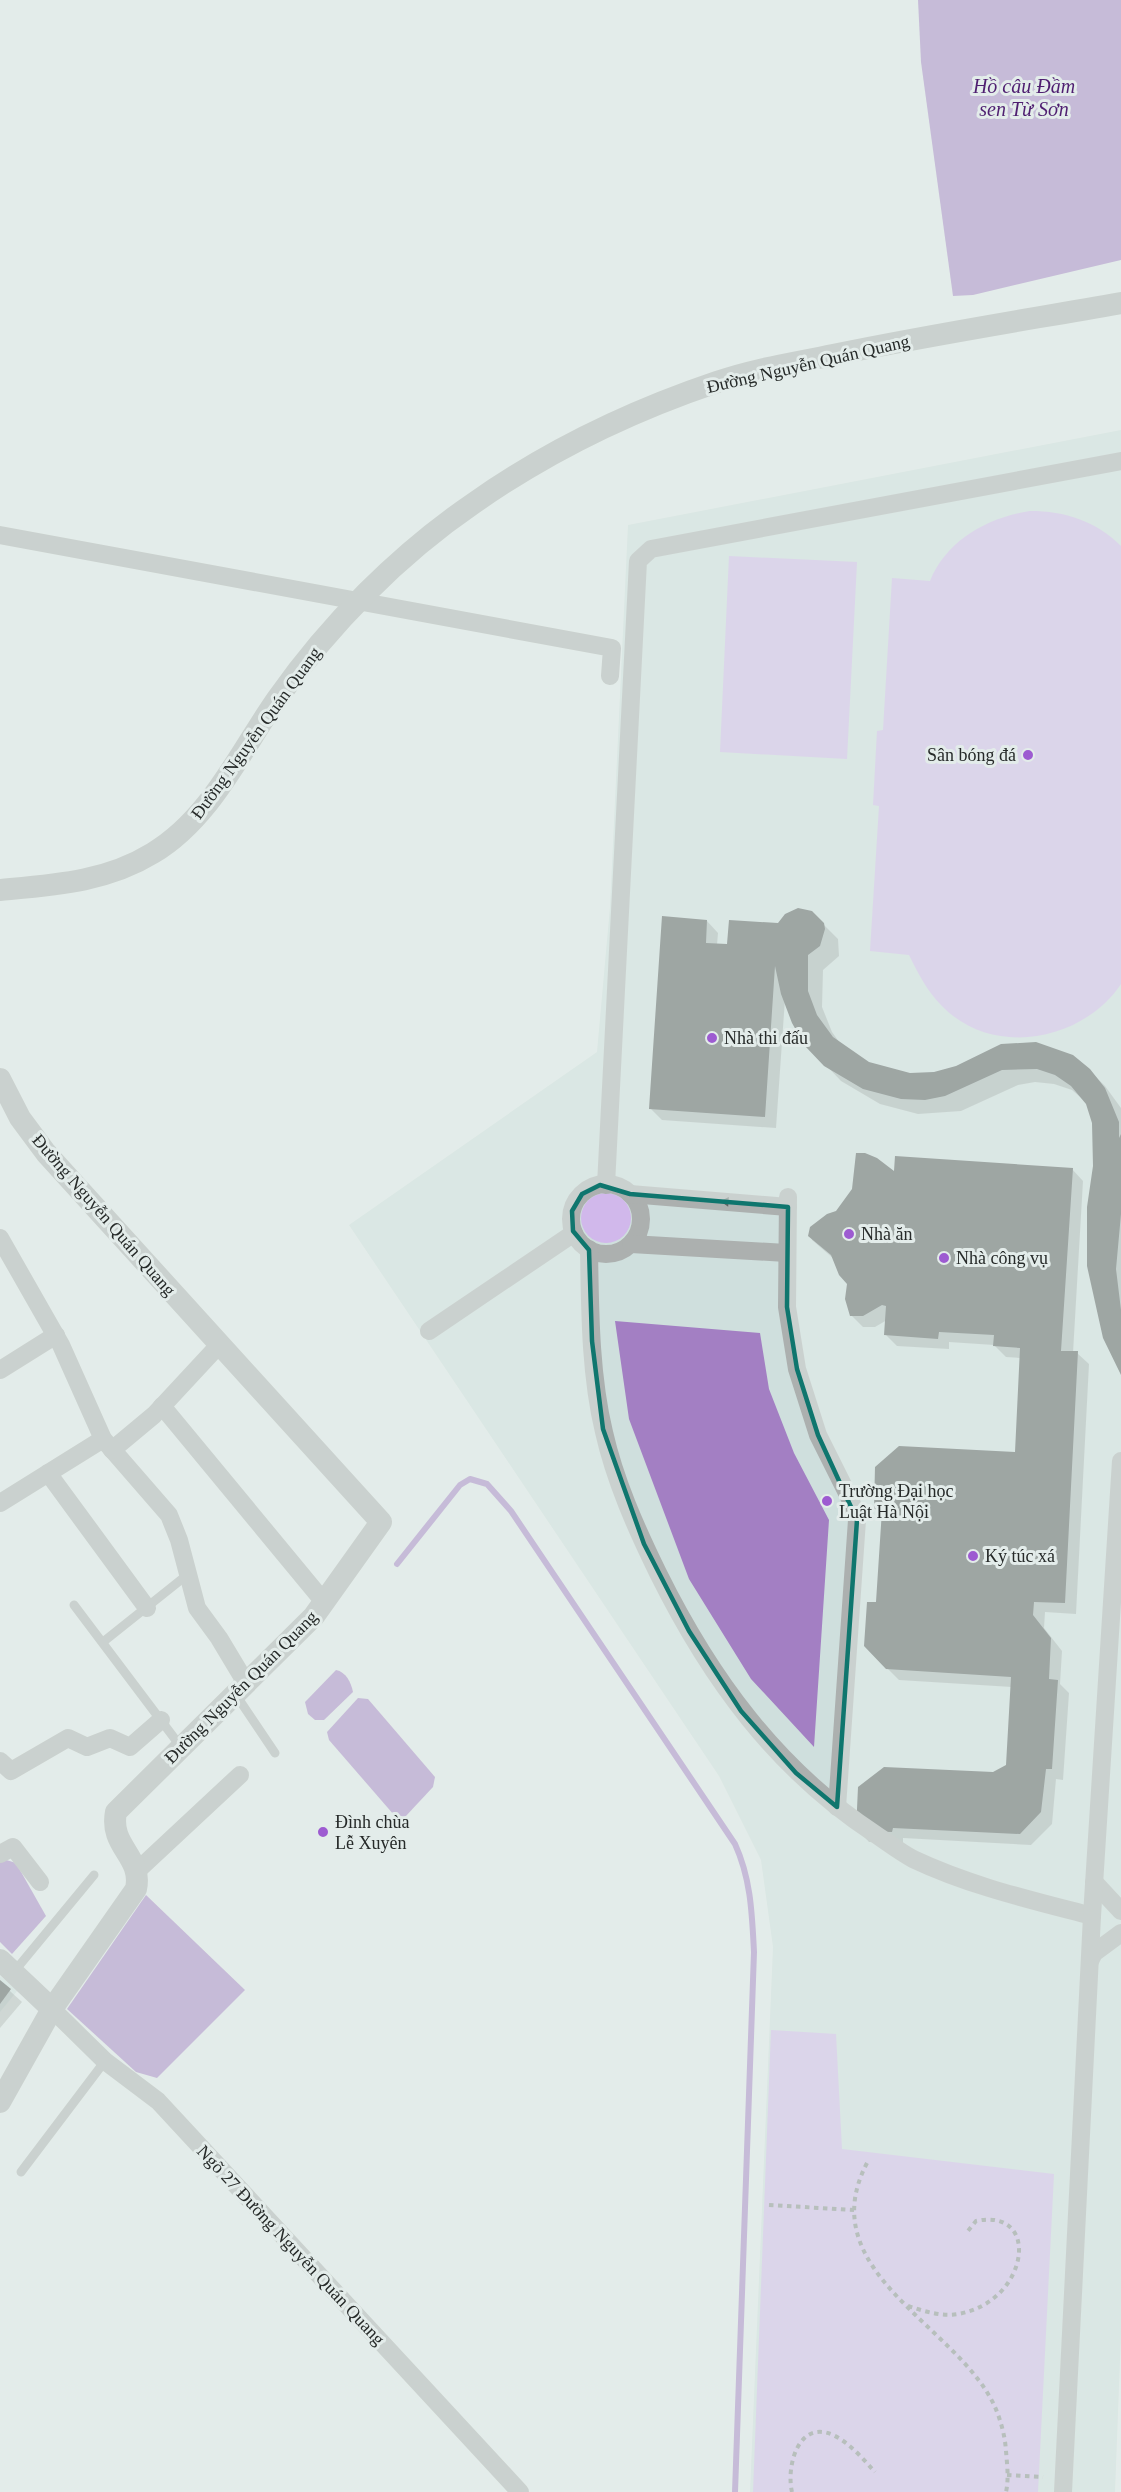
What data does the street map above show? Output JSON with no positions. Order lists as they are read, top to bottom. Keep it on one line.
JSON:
{"streets":{"street":["Đường Nguyễn Quán Quang","Ngõ 27 Đường Nguyễn Quán Quang"]},"water":["Hồ câu Đầm sen Từ Sơn"],"places":["Sân bóng đá","Nhà thi đấu","Nhà ăn","Nhà công vụ","Trường Đại học Luật Hà Nội","Ký túc xá","Đình chùa Lễ Xuyên"]}
